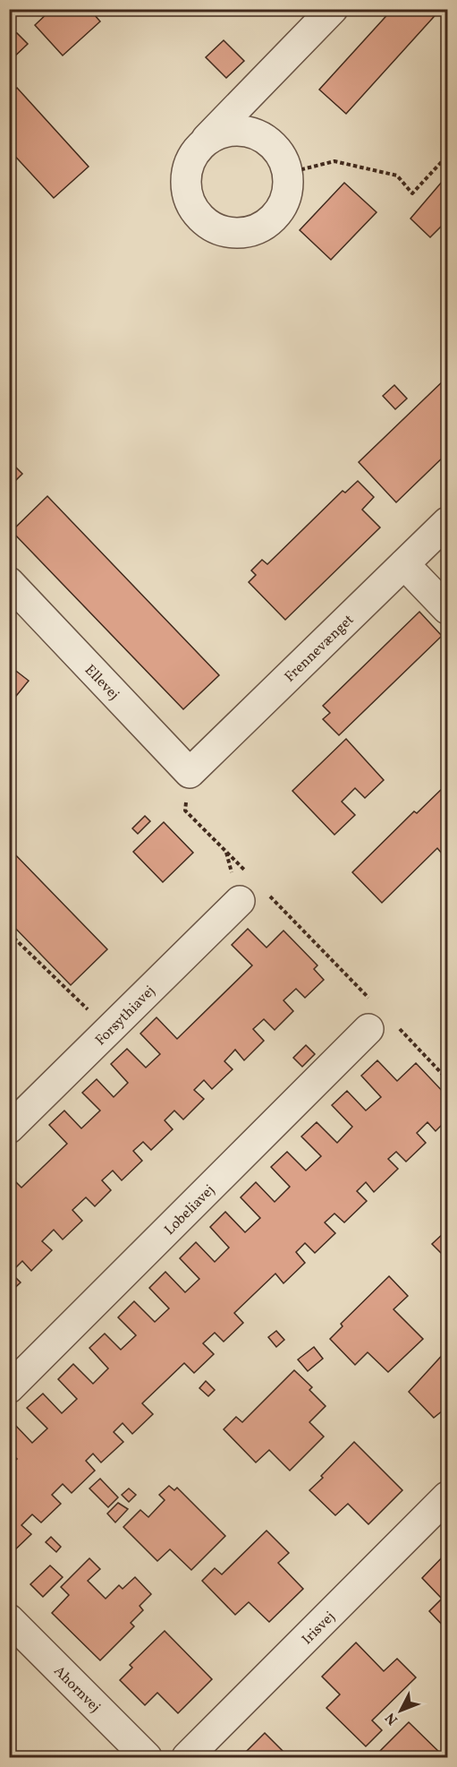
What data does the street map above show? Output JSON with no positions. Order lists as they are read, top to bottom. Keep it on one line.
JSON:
{"streets":{"street":["Frennevænget","Ellevej","Forsythiavej","Lobeliavej","Irisvej","Ahornvej"]},"crossings":[["Frennevænget","Ellevej"]],"north":"bottom left"}
